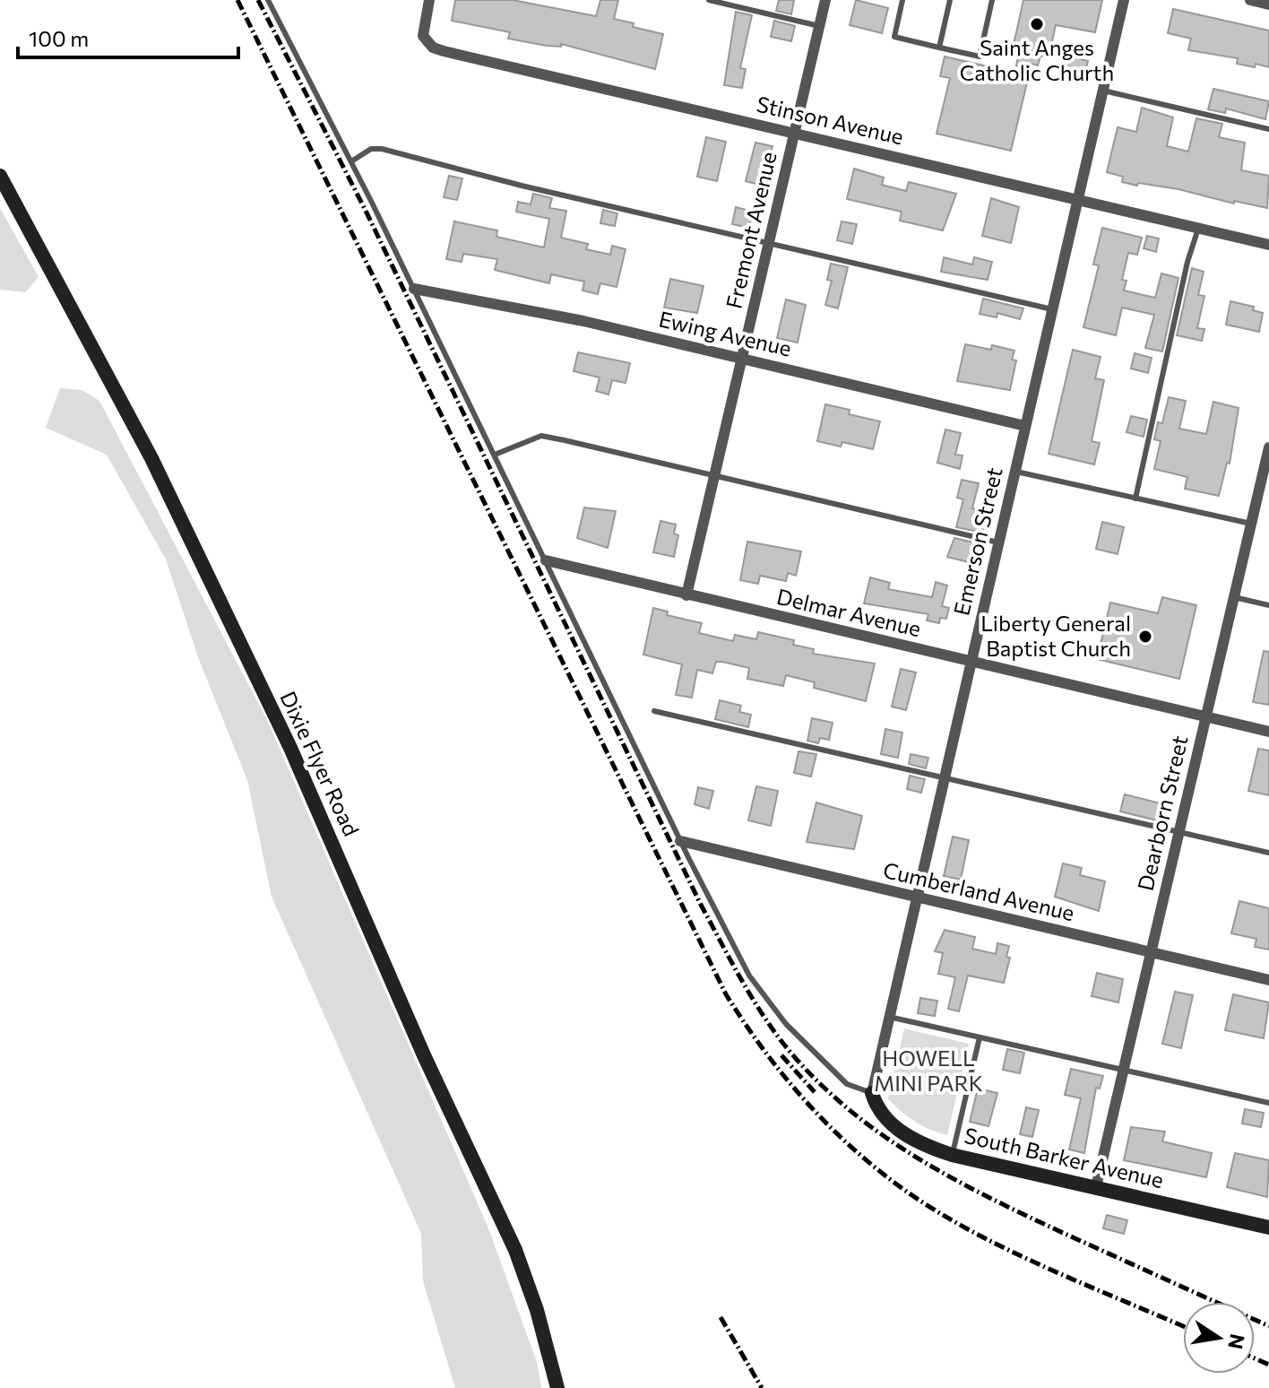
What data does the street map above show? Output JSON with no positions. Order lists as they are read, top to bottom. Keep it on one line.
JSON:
{"streets":{"street":["Stinson Avenue","Fremont Avenue","Ewing Avenue","Emerson Street","Delmar Avenue","Dixie Flyer Road","Dearborn Street","Cumberland Avenue","South Barker Avenue"]},"crossings":[["Stinson Avenue","Fremont Avenue"],["Stinson Avenue","Emerson Street"],["Fremont Avenue","Ewing Avenue"],["Fremont Avenue","Delmar Avenue"],["Ewing Avenue","Emerson Street"],["Emerson Street","Delmar Avenue"],["Emerson Street","Cumberland Avenue"],["Emerson Street","South Barker Avenue"],["Delmar Avenue","Dearborn Street"],["Dearborn Street","Cumberland Avenue"],["Dearborn Street","South Barker Avenue"]],"parks":["HOWELL MINI PARK"],"places":["Saint Anges Catholic Churth","Liberty General Baptist Church"],"scale_bar":"100 m","north":"right"}
